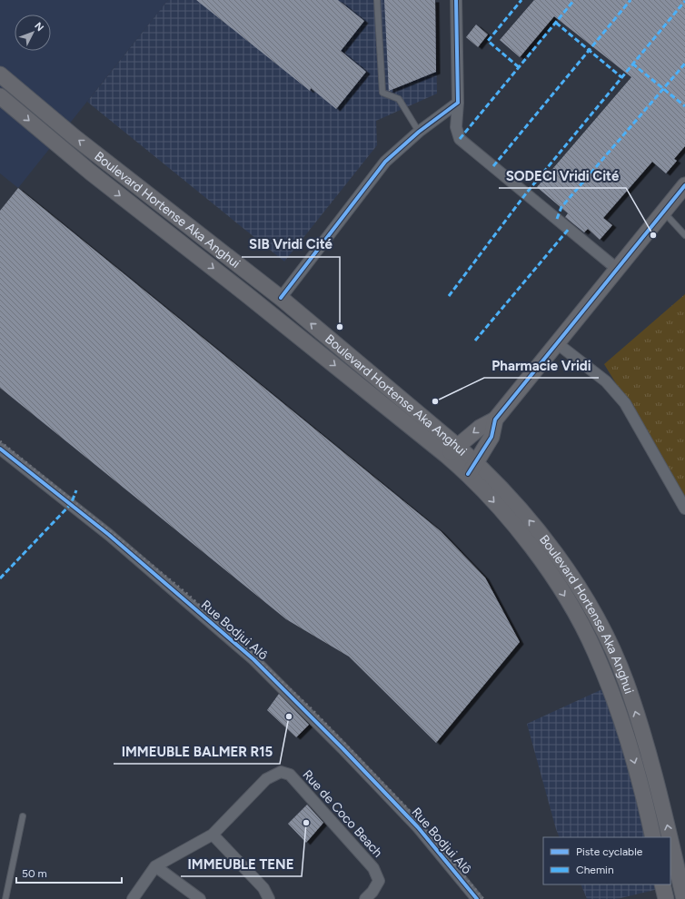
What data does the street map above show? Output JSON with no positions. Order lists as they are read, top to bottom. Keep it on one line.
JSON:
{"streets":{"main road":["Boulevard Hortense Aka Anghui"],"street":["Rue Bodjui Alô","Rue de Coco Beach"]},"places":["SODECI Vridi Cité","SIB Vridi Cité","Pharmacie Vridi","IMMEUBLE BALMER R15","IMMEUBLE TENE"],"legend":["Piste cyclable","Chemin"],"scale_bar":"50 m","north":"top right"}
